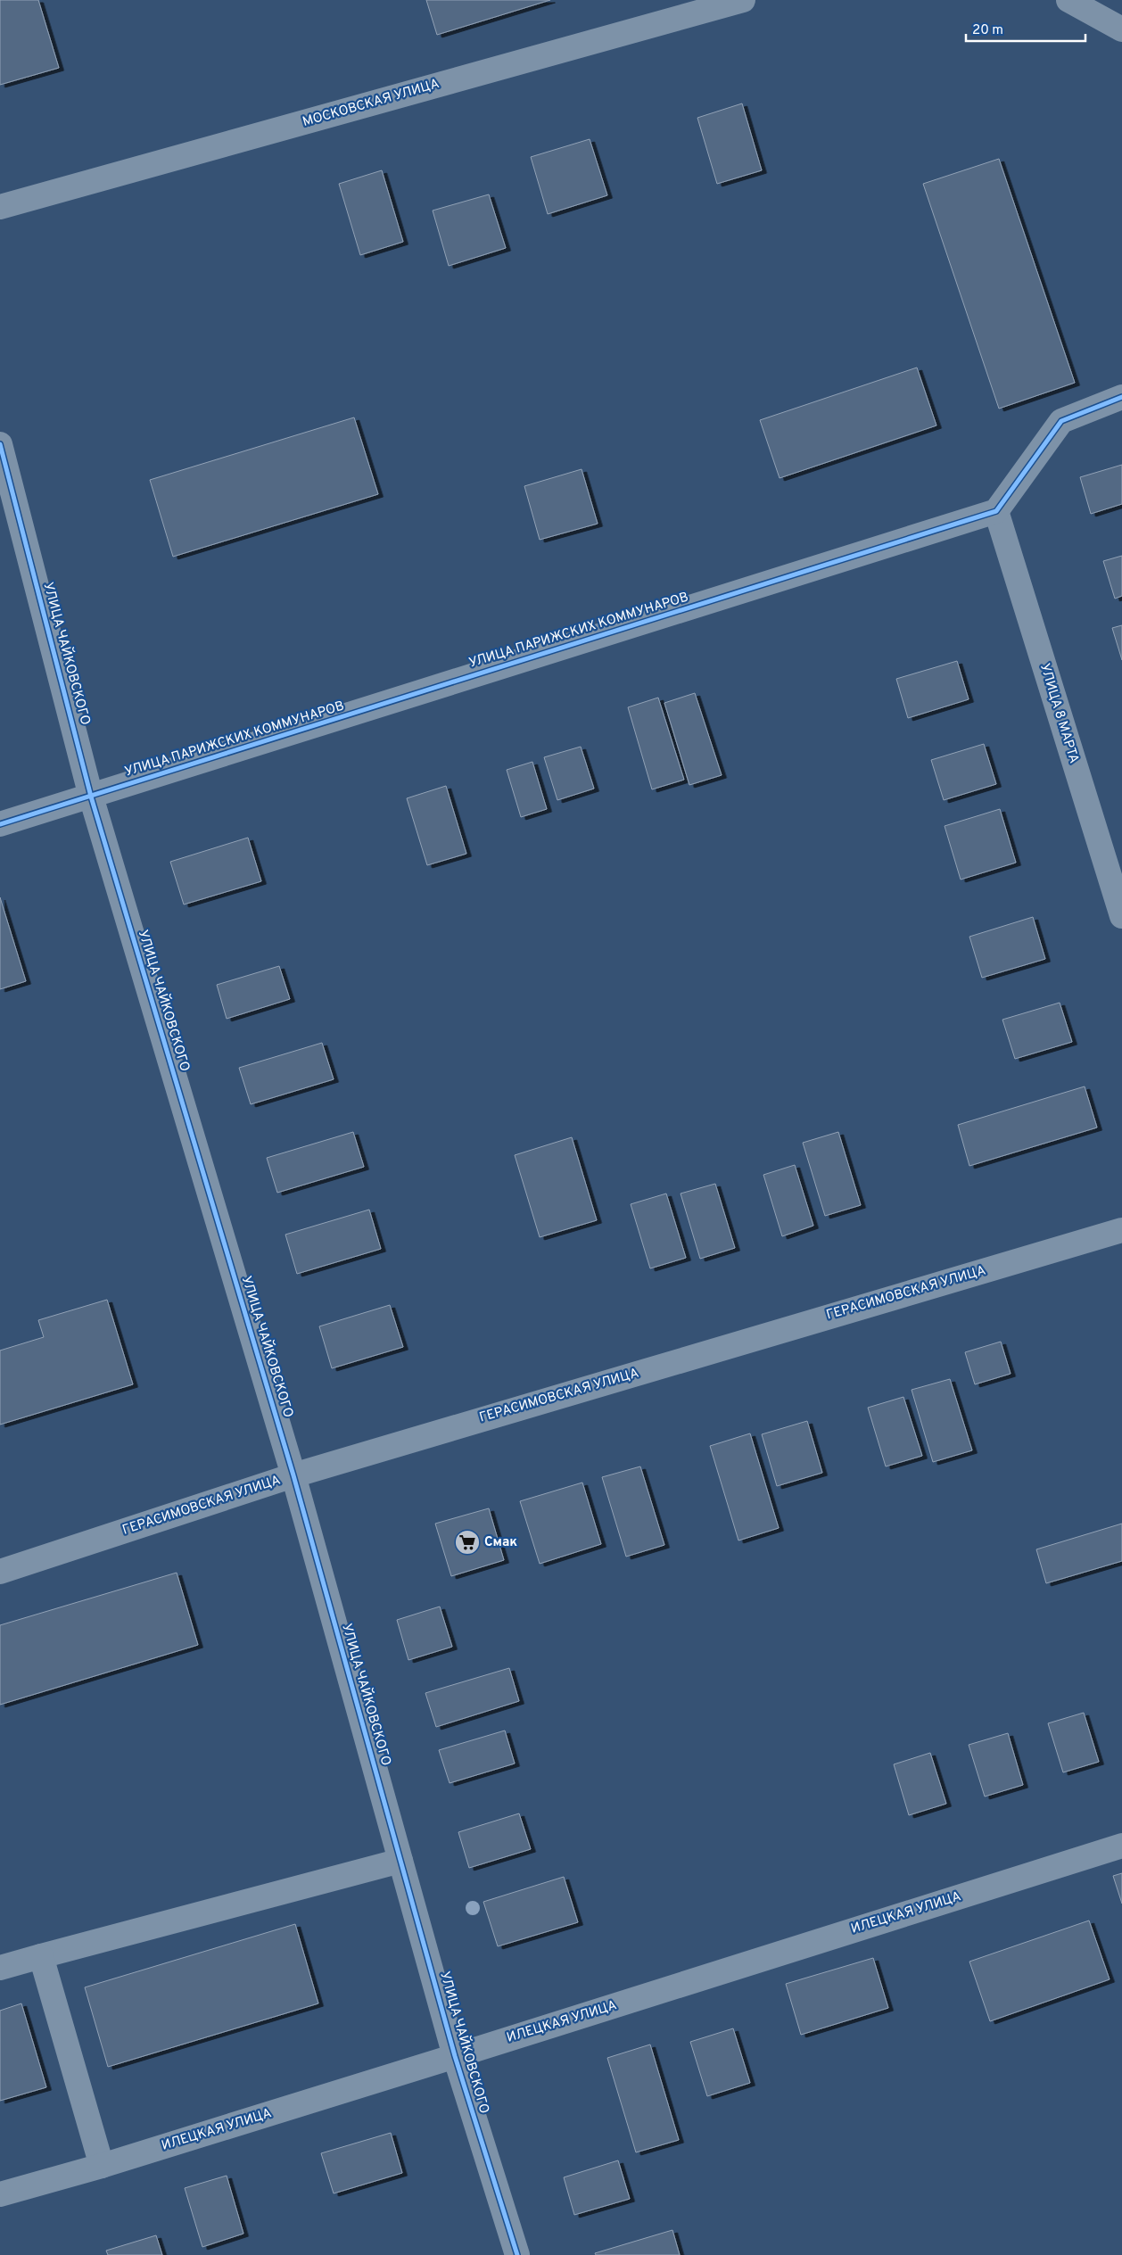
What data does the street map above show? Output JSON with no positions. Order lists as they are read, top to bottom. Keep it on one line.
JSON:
{"streets":{"street":["МОСКОВСКАЯ УЛИЦА","УЛИЦА ПАРИЖСКИХ КОММУНАРОВ","УЛИЦА ЧАЙКОВСКОГО","УЛИЦА 8 МАРТА","ГЕРАСИМОВСКАЯ УЛИЦА","ИЛЕЦКАЯ УЛИЦА"]},"crossings":[["УЛИЦА ПАРИЖСКИХ КОММУНАРОВ","УЛИЦА ЧАЙКОВСКОГО"],["УЛИЦА ПАРИЖСКИХ КОММУНАРОВ","УЛИЦА 8 МАРТА"],["УЛИЦА ЧАЙКОВСКОГО","ГЕРАСИМОВСКАЯ УЛИЦА"],["УЛИЦА ЧАЙКОВСКОГО","ИЛЕЦКАЯ УЛИЦА"]],"places":{"supermarket":["Смак"]},"scale_bar":"20 m"}
